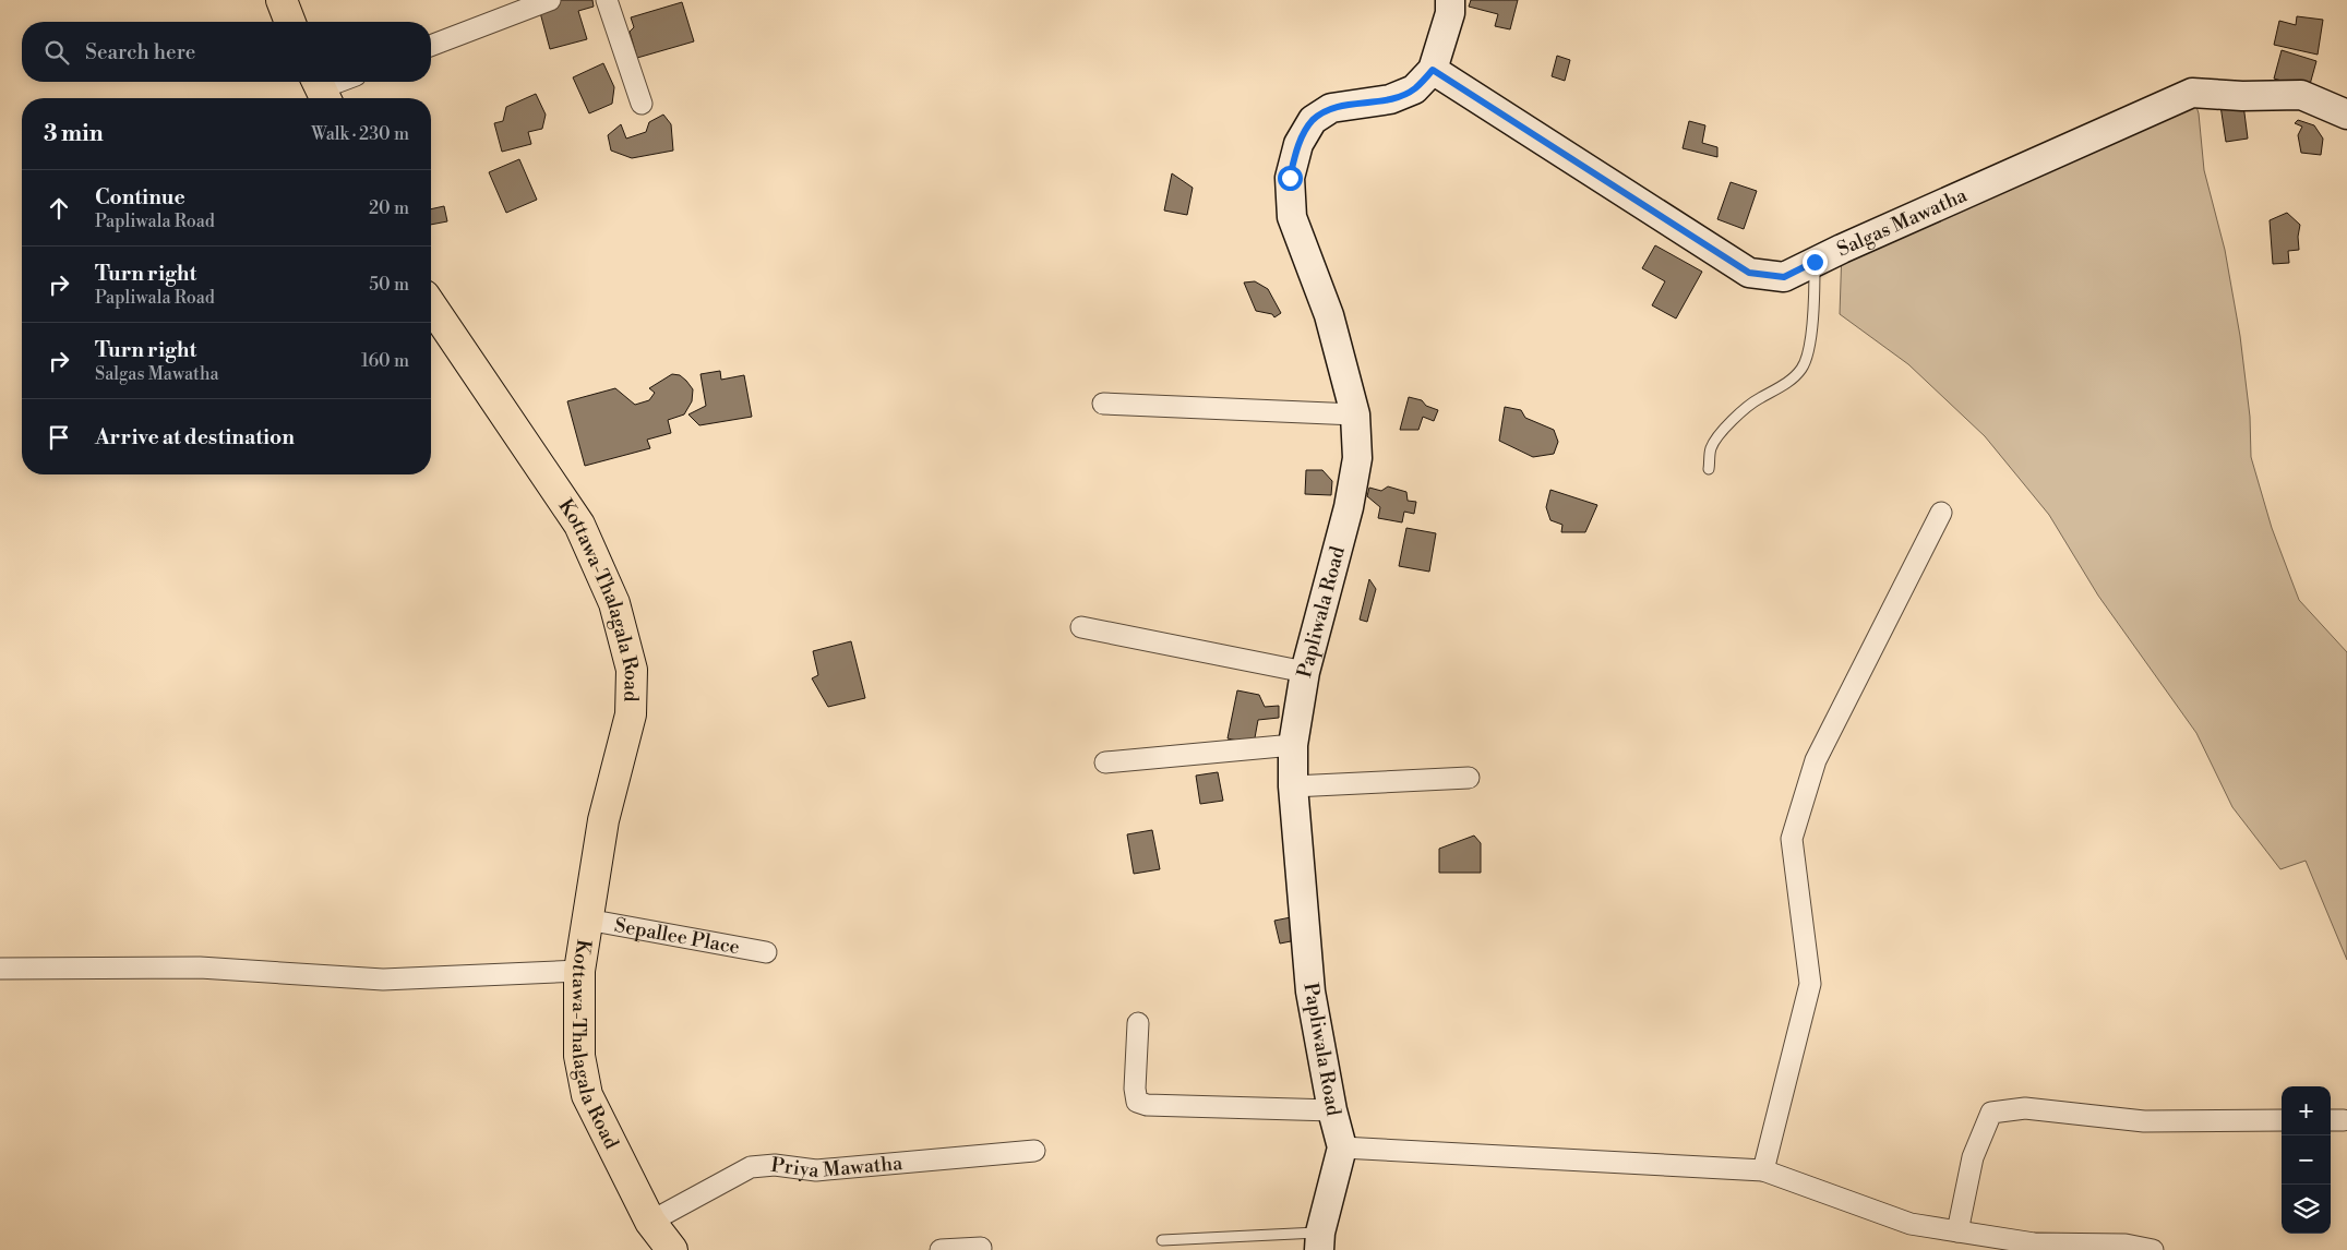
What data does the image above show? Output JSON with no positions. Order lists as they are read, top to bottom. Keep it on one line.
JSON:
{"streets":{"main road":["Kottawa-Thalagala Road"],"street":["Salgas Mawatha","Papliwala Road","Sepallee Place","Priya Mawatha"]},"crossings":[["Salgas Mawatha","Papliwala Road"],["Kottawa-Thalagala Road","Sepallee Place"],["Kottawa-Thalagala Road","Priya Mawatha"]],"page":{"search":"Search here","heading":["3 min","Walk · 230 m"],"list":[["Continue","Papliwala Road","20 m"],["Turn right","Papliwala Road","50 m"],["Turn right","Salgas Mawatha","160 m"],"Arrive at destination"],"map_buttons":["+","−"]}}
